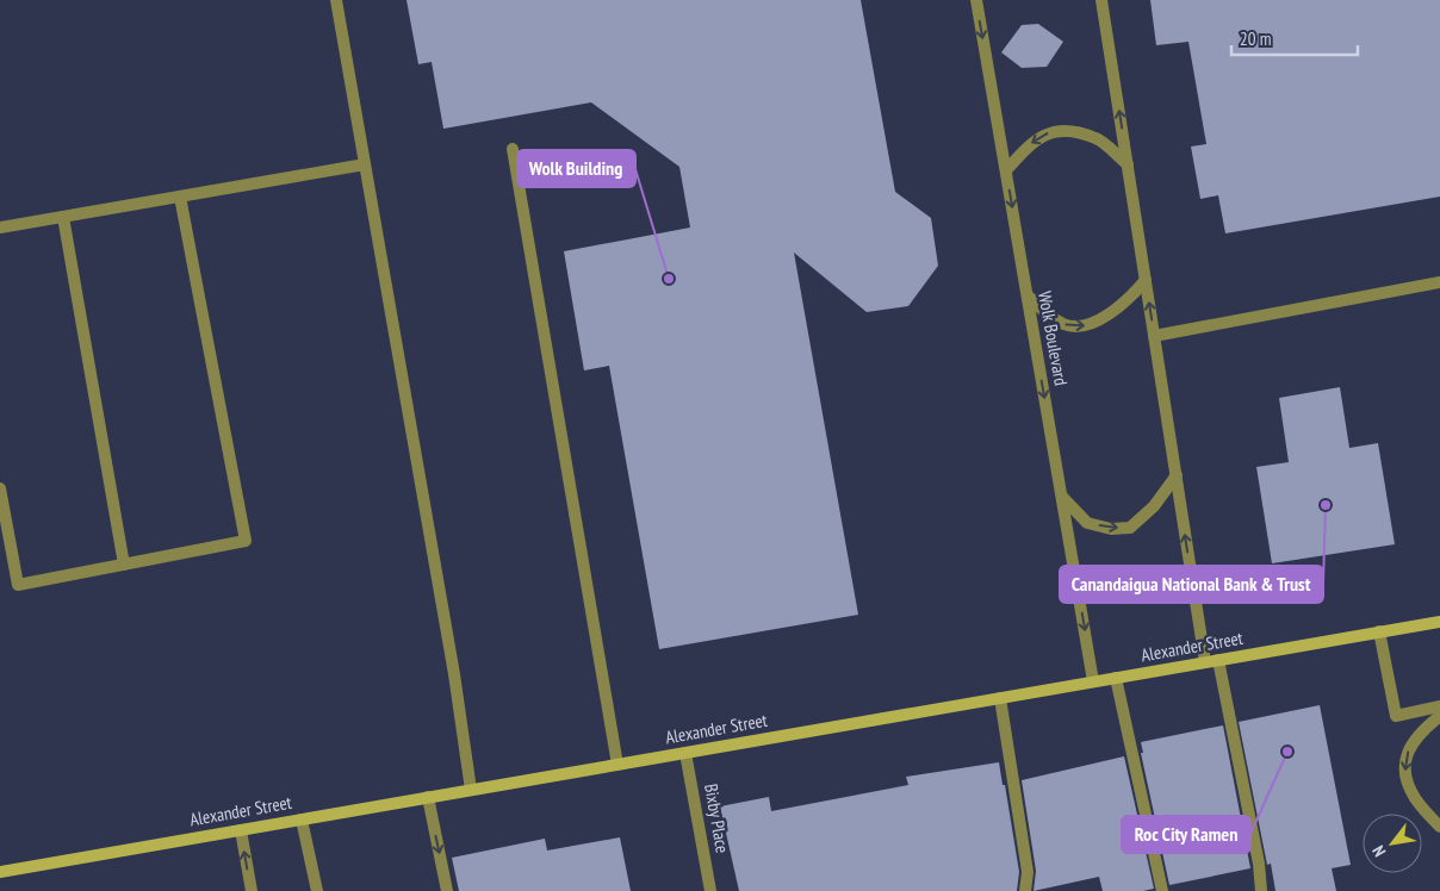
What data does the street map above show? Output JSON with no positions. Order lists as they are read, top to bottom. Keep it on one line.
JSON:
{"streets":{"street":["Wolk Boulevard","Alexander Street","Bixby Place"]},"crossings":[["Wolk Boulevard","Alexander Street"],["Alexander Street","Bixby Place"]],"one_way":["Wolk Boulevard"],"places":["Wolk Building","Canandaigua National Bank & Trust","Roc City Ramen"],"scale_bar":"20 m","north":"bottom left"}
